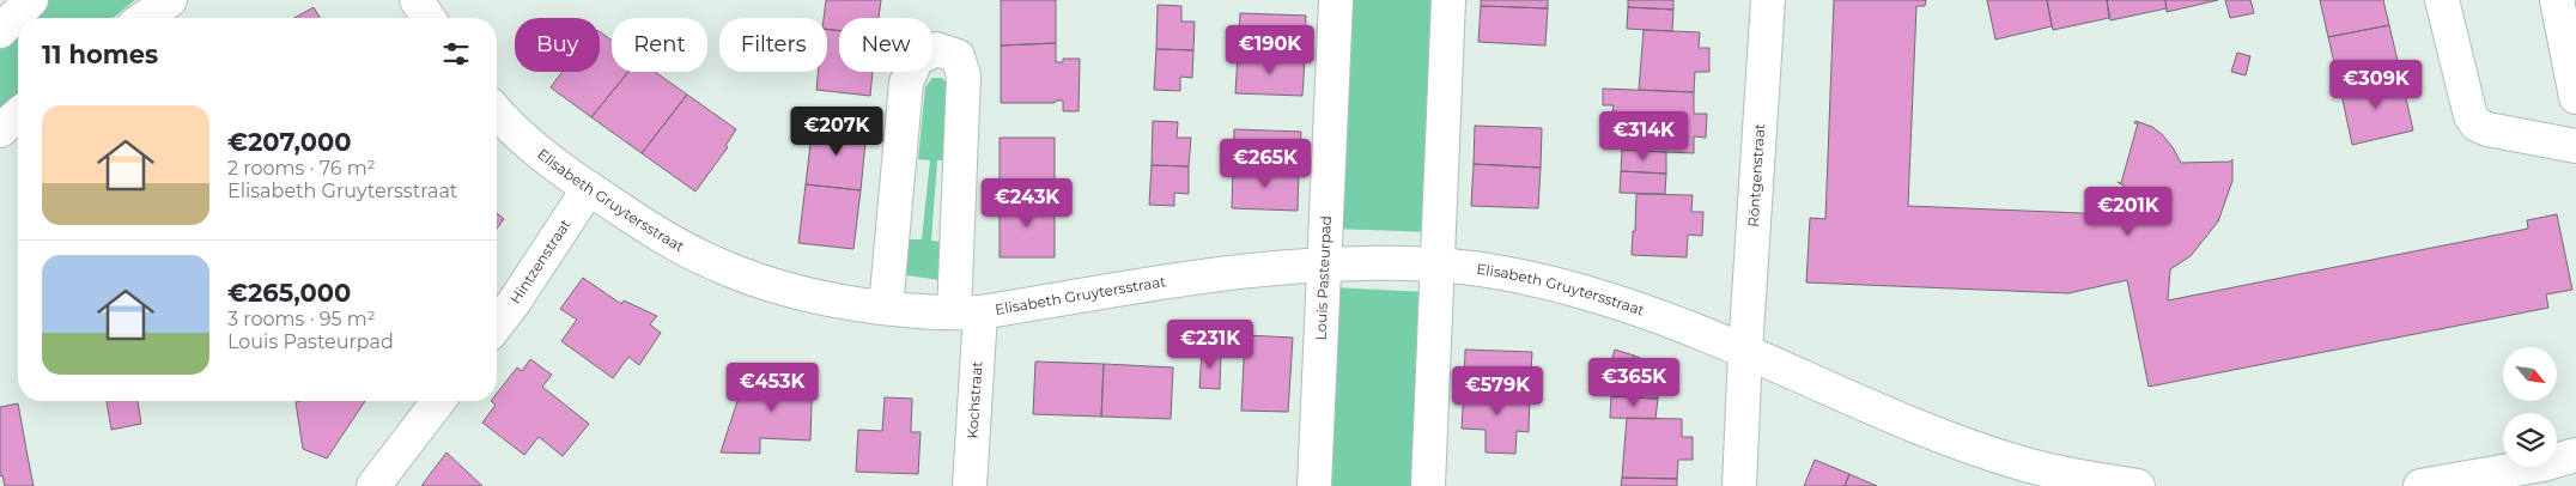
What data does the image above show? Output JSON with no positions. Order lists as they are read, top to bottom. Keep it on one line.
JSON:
{"streets":{"street":["Röntgenstraat","Elisabeth Gruytersstraat","Hintzenstraat","Louis Pasteurpad","Kochstraat"]},"crossings":[["Röntgenstraat","Elisabeth Gruytersstraat"],["Elisabeth Gruytersstraat","Hintzenstraat"],["Elisabeth Gruytersstraat","Louis Pasteurpad"],["Elisabeth Gruytersstraat","Kochstraat"]],"north":"bottom right","page":{"chip":["Buy","Rent","Filters","New"],"heading":"11 homes","price":["€190K","€309K","€207K","€314K","€265K","€243K","€201K","€231K","€365K","€453K","€579K"],"list":[{"name":"€207,000","note":"2 rooms · 76 m² · Elisabeth Gruytersstraat"},{"name":"€265,000","note":"3 rooms · 95 m² · Louis Pasteurpad"}]}}
